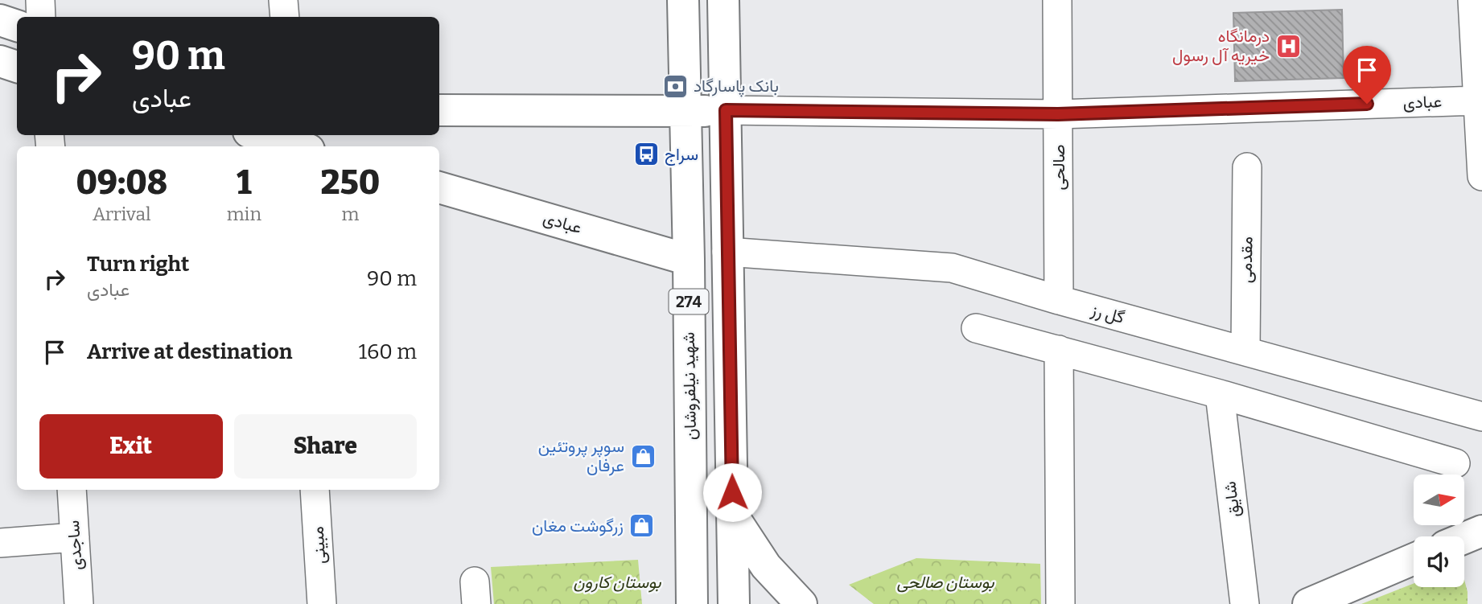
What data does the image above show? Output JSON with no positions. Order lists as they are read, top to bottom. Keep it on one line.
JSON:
{"streets":{"main road":["عبادی","274","شهید نیلفروشان"],"street":["صالحی","مقدمی","گل رز","شایق","ساجدی","مبینی"]},"crossings":[["عبادی","صالحی"],["عبادی","274"],["عبادی","شهید نیلفروشان"],["صالحی","گل رز"],["مقدمی","گل رز"],["274","گل رز"]],"parks":["بوستان کارون","بوستان صالحی"],"places":{"hospital":["درمانگاه خیریه آل رسول"],"bank":["بانک پاسارگاد"],"bus stop":["سراج"],"shop":["سوپر پروتئین عرفان","زرگوشت مغان"]},"north":"right","page":{"turn":["90 m","عبادی"],"eta":["09:08","Arrival","1","min","250","m"],"list":[{"name":"Turn right","note":"عبادی","value":"90 m"},{"name":"Arrive at destination","value":"160 m"}],"buttons":["Exit","Share"]}}
